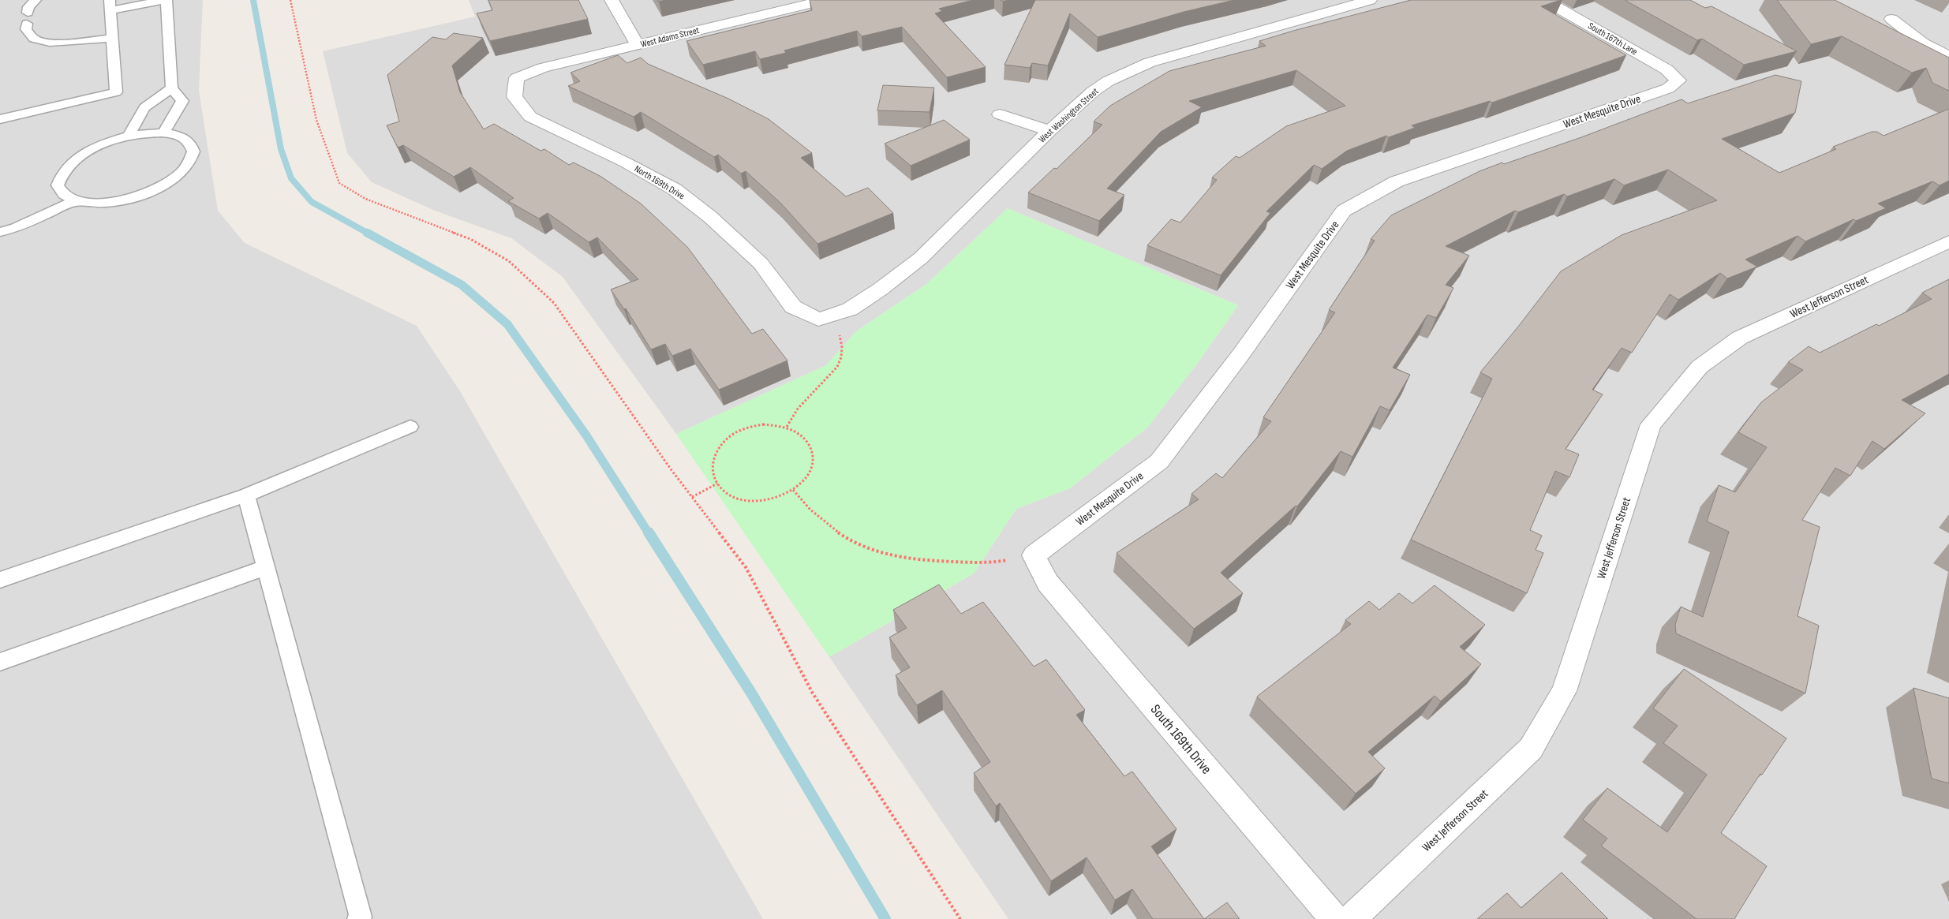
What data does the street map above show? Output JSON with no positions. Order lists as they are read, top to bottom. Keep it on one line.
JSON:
{"streets":{"street":["West Adams Street","South 167th Lane","West Mesquite Drive","West Washington Street","North 169th Drive","West Jefferson Street","South 169th Drive"]},"crossings":[["West Adams Street","North 169th Drive"],["South 167th Lane","West Mesquite Drive"],["West Mesquite Drive","South 169th Drive"],["West Washington Street","North 169th Drive"]]}
